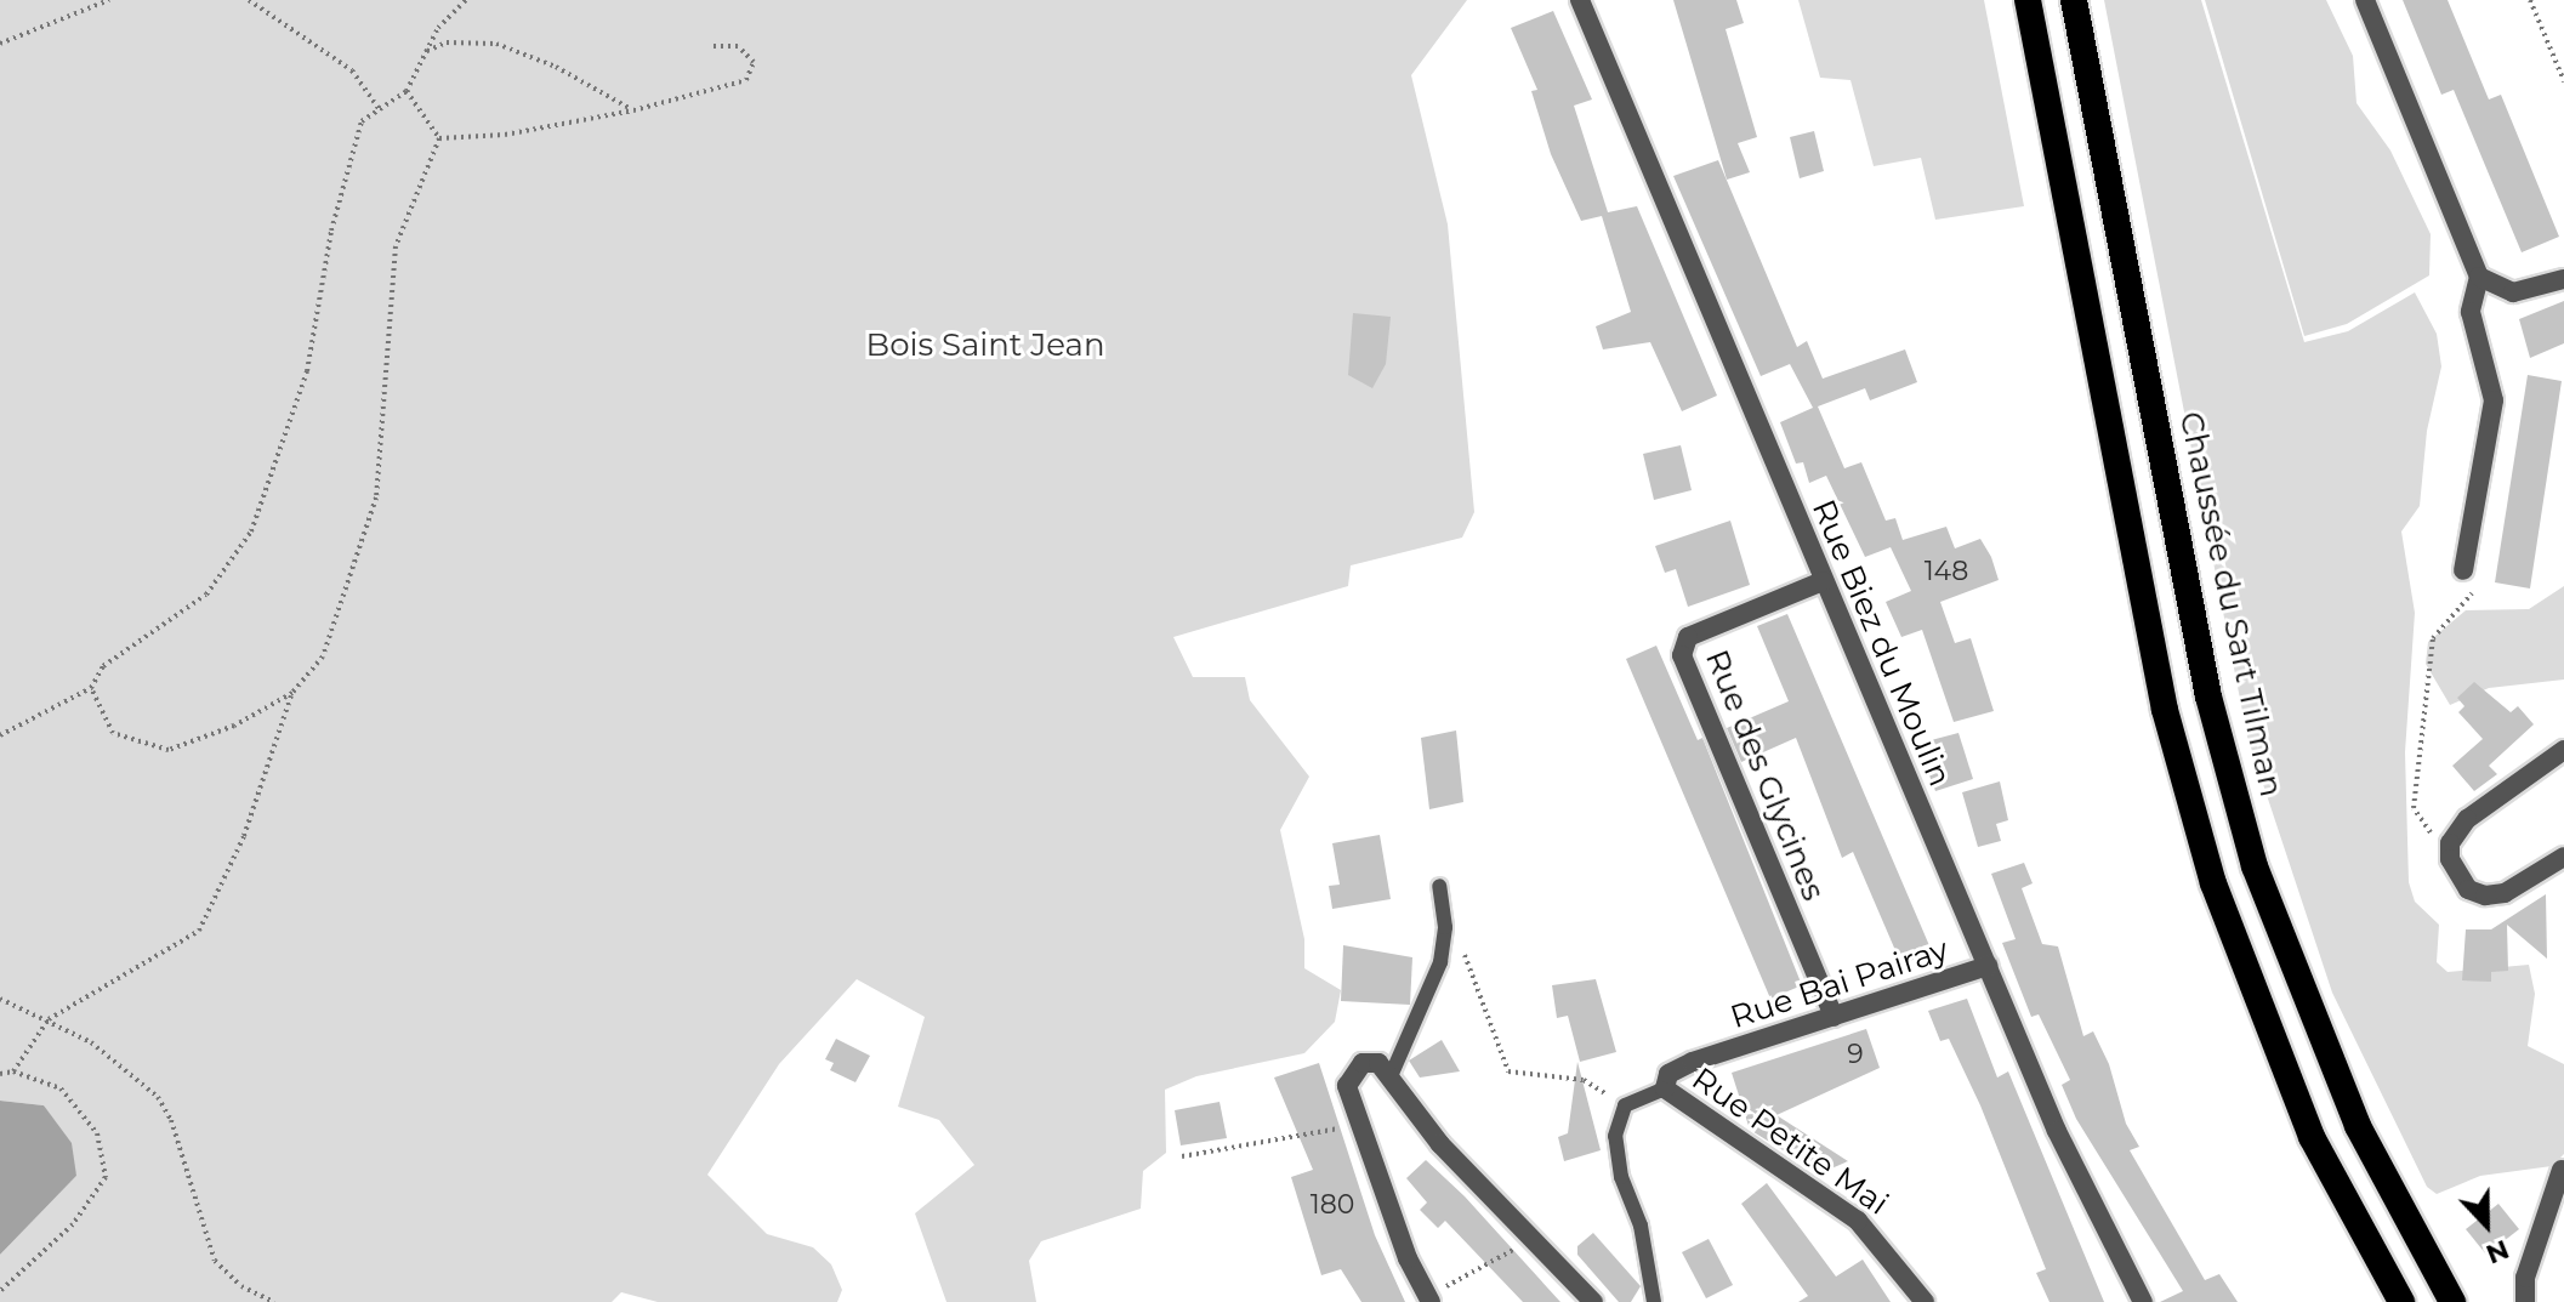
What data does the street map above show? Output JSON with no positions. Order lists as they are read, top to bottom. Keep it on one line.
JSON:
{"streets":{"highway":["Chaussée du Sart Tilman"],"street":["Rue Biez du Moulin","Rue des Glycines","Rue Bai Pairay","Rue Petite Mai"]},"crossings":[["Rue Biez du Moulin","Rue des Glycines"],["Rue Biez du Moulin","Rue Bai Pairay"],["Rue des Glycines","Rue Bai Pairay"],["Rue Bai Pairay","Rue Petite Mai"]],"parks":["Bois Saint Jean"],"house_numbers":["148","9","180"],"north":"bottom"}
